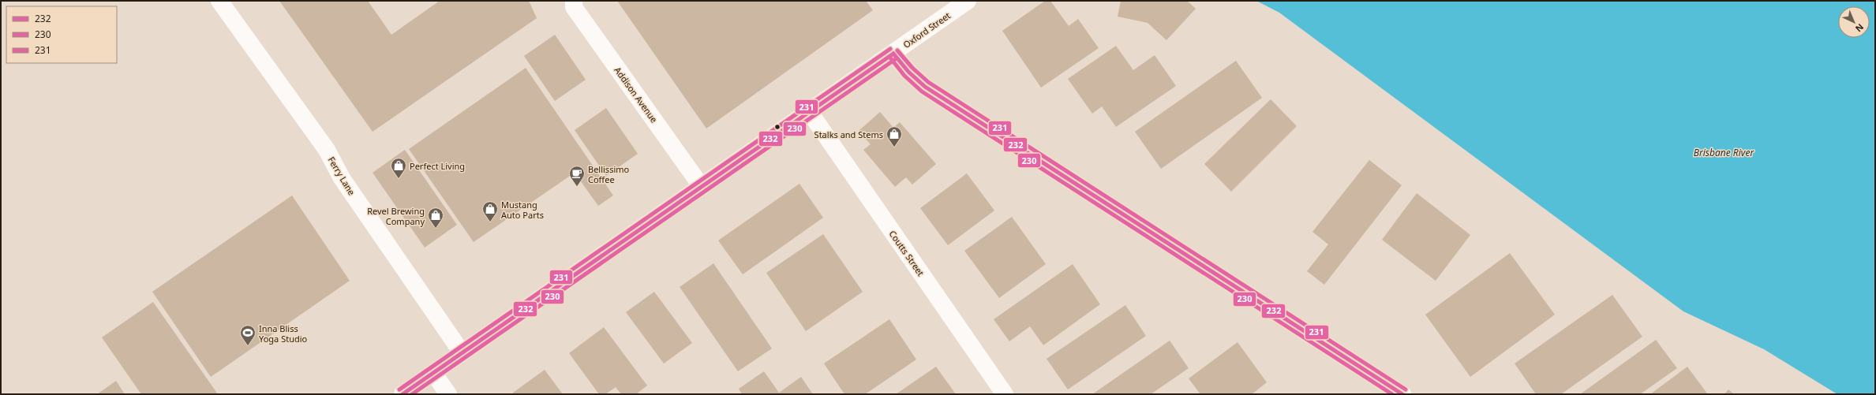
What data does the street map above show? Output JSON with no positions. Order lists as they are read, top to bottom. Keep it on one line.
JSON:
{"streets":{"street":["Oxford Street","Addison Avenue","Ferry Lane","Coutts Street"]},"crossings":[["Oxford Street","Addison Avenue"],["Oxford Street","Ferry Lane"],["Oxford Street","Coutts Street"]],"water":["Brisbane River"],"places":{"shop":["Stalks and Stems","Perfect Living","Mustang Auto Parts","Revel Brewing Company"],"cafe":["Bellissimo Coffee"],"sports":["Inna Bliss Yoga Studio"]},"lines":["transit line 231","transit line 232","transit line 230"],"legend":["232","230","231"],"north":"bottom right"}
